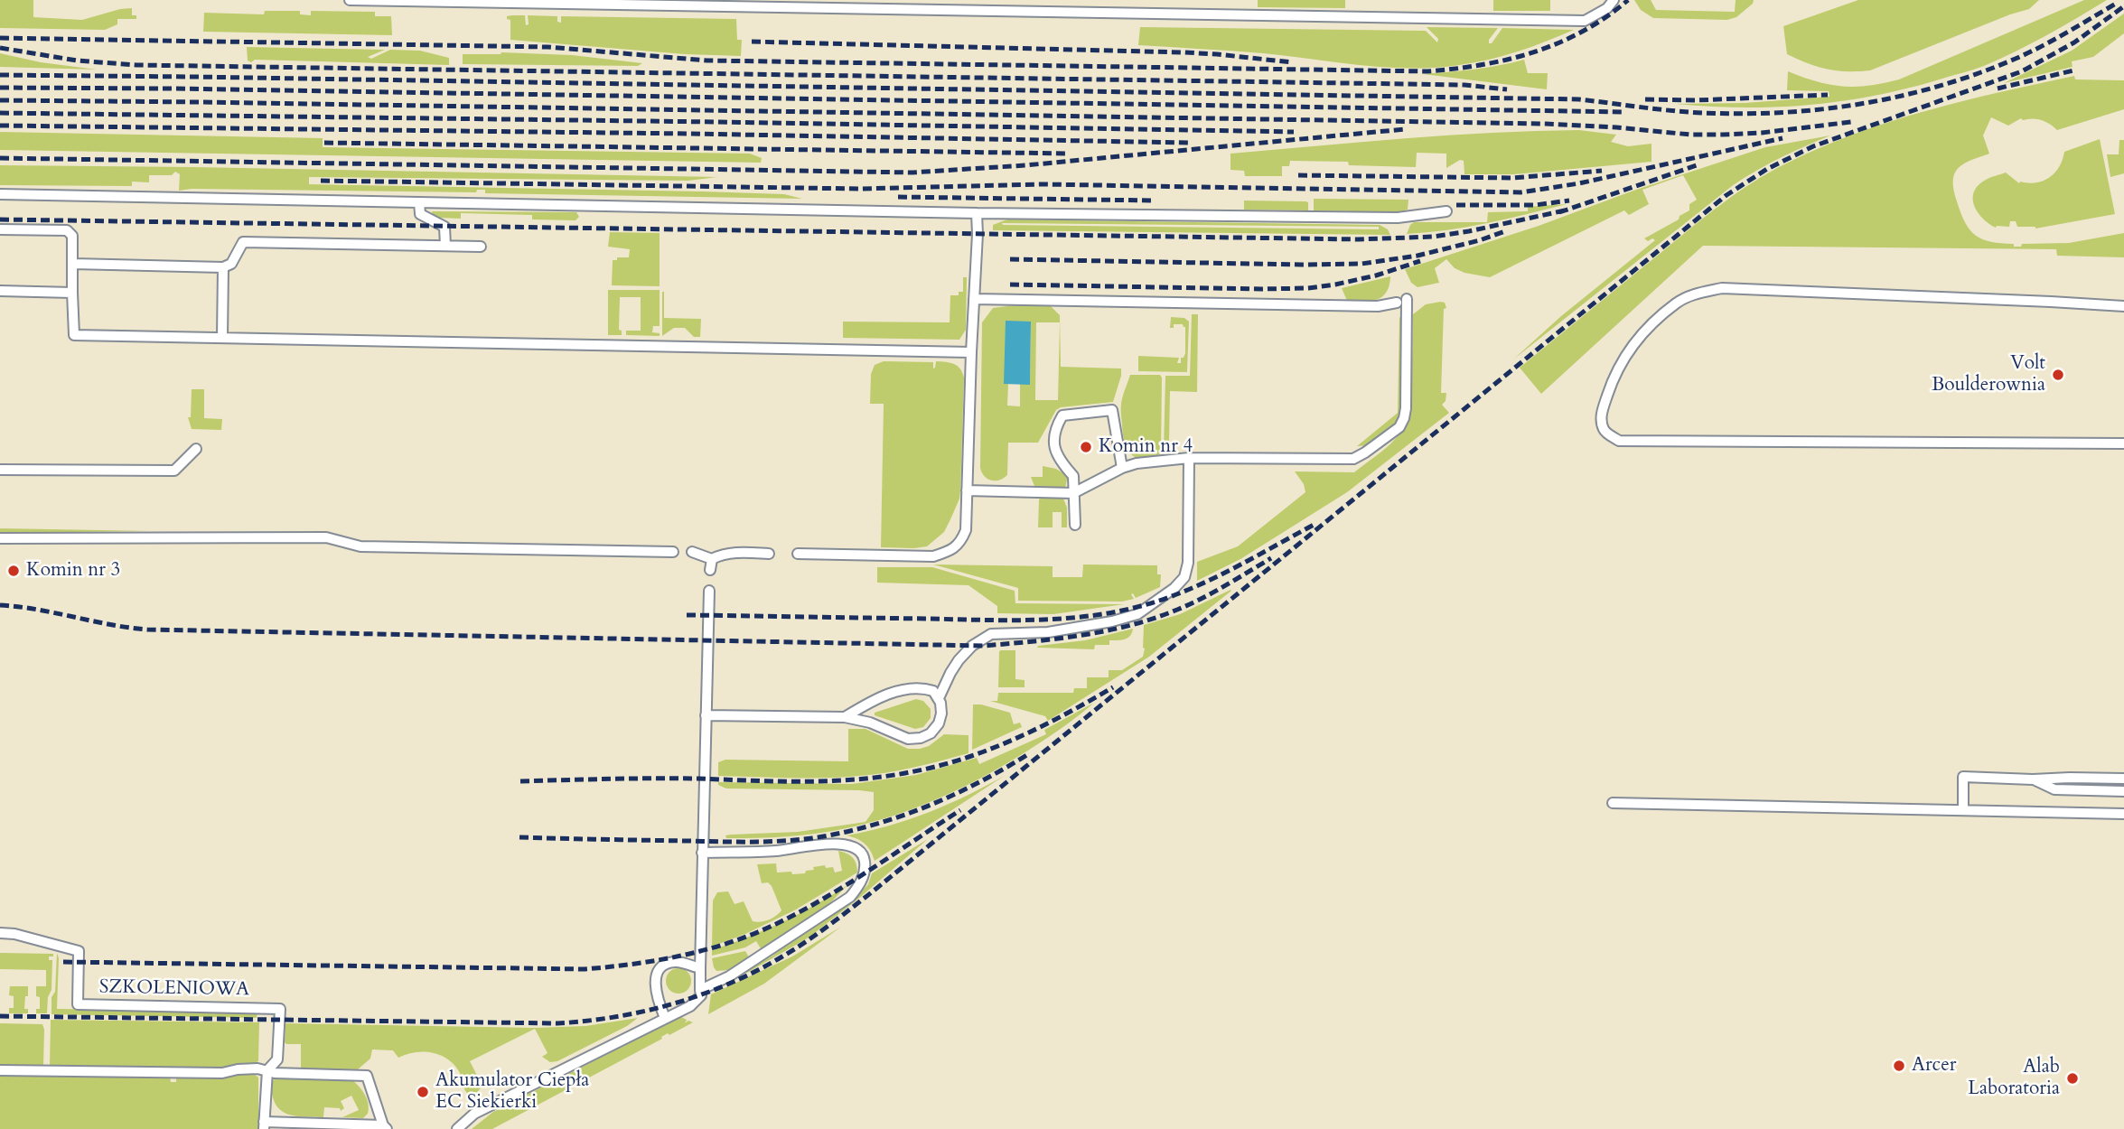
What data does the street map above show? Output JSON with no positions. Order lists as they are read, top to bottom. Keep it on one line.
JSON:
{"streets":{"lane":["SZKOLENIOWA"]},"places":["Volt Boulderownia","Komin nr 4","Komin nr 3","Arcer","Alab Laboratoria","Akumulator Ciepła EC Siekierki"]}
